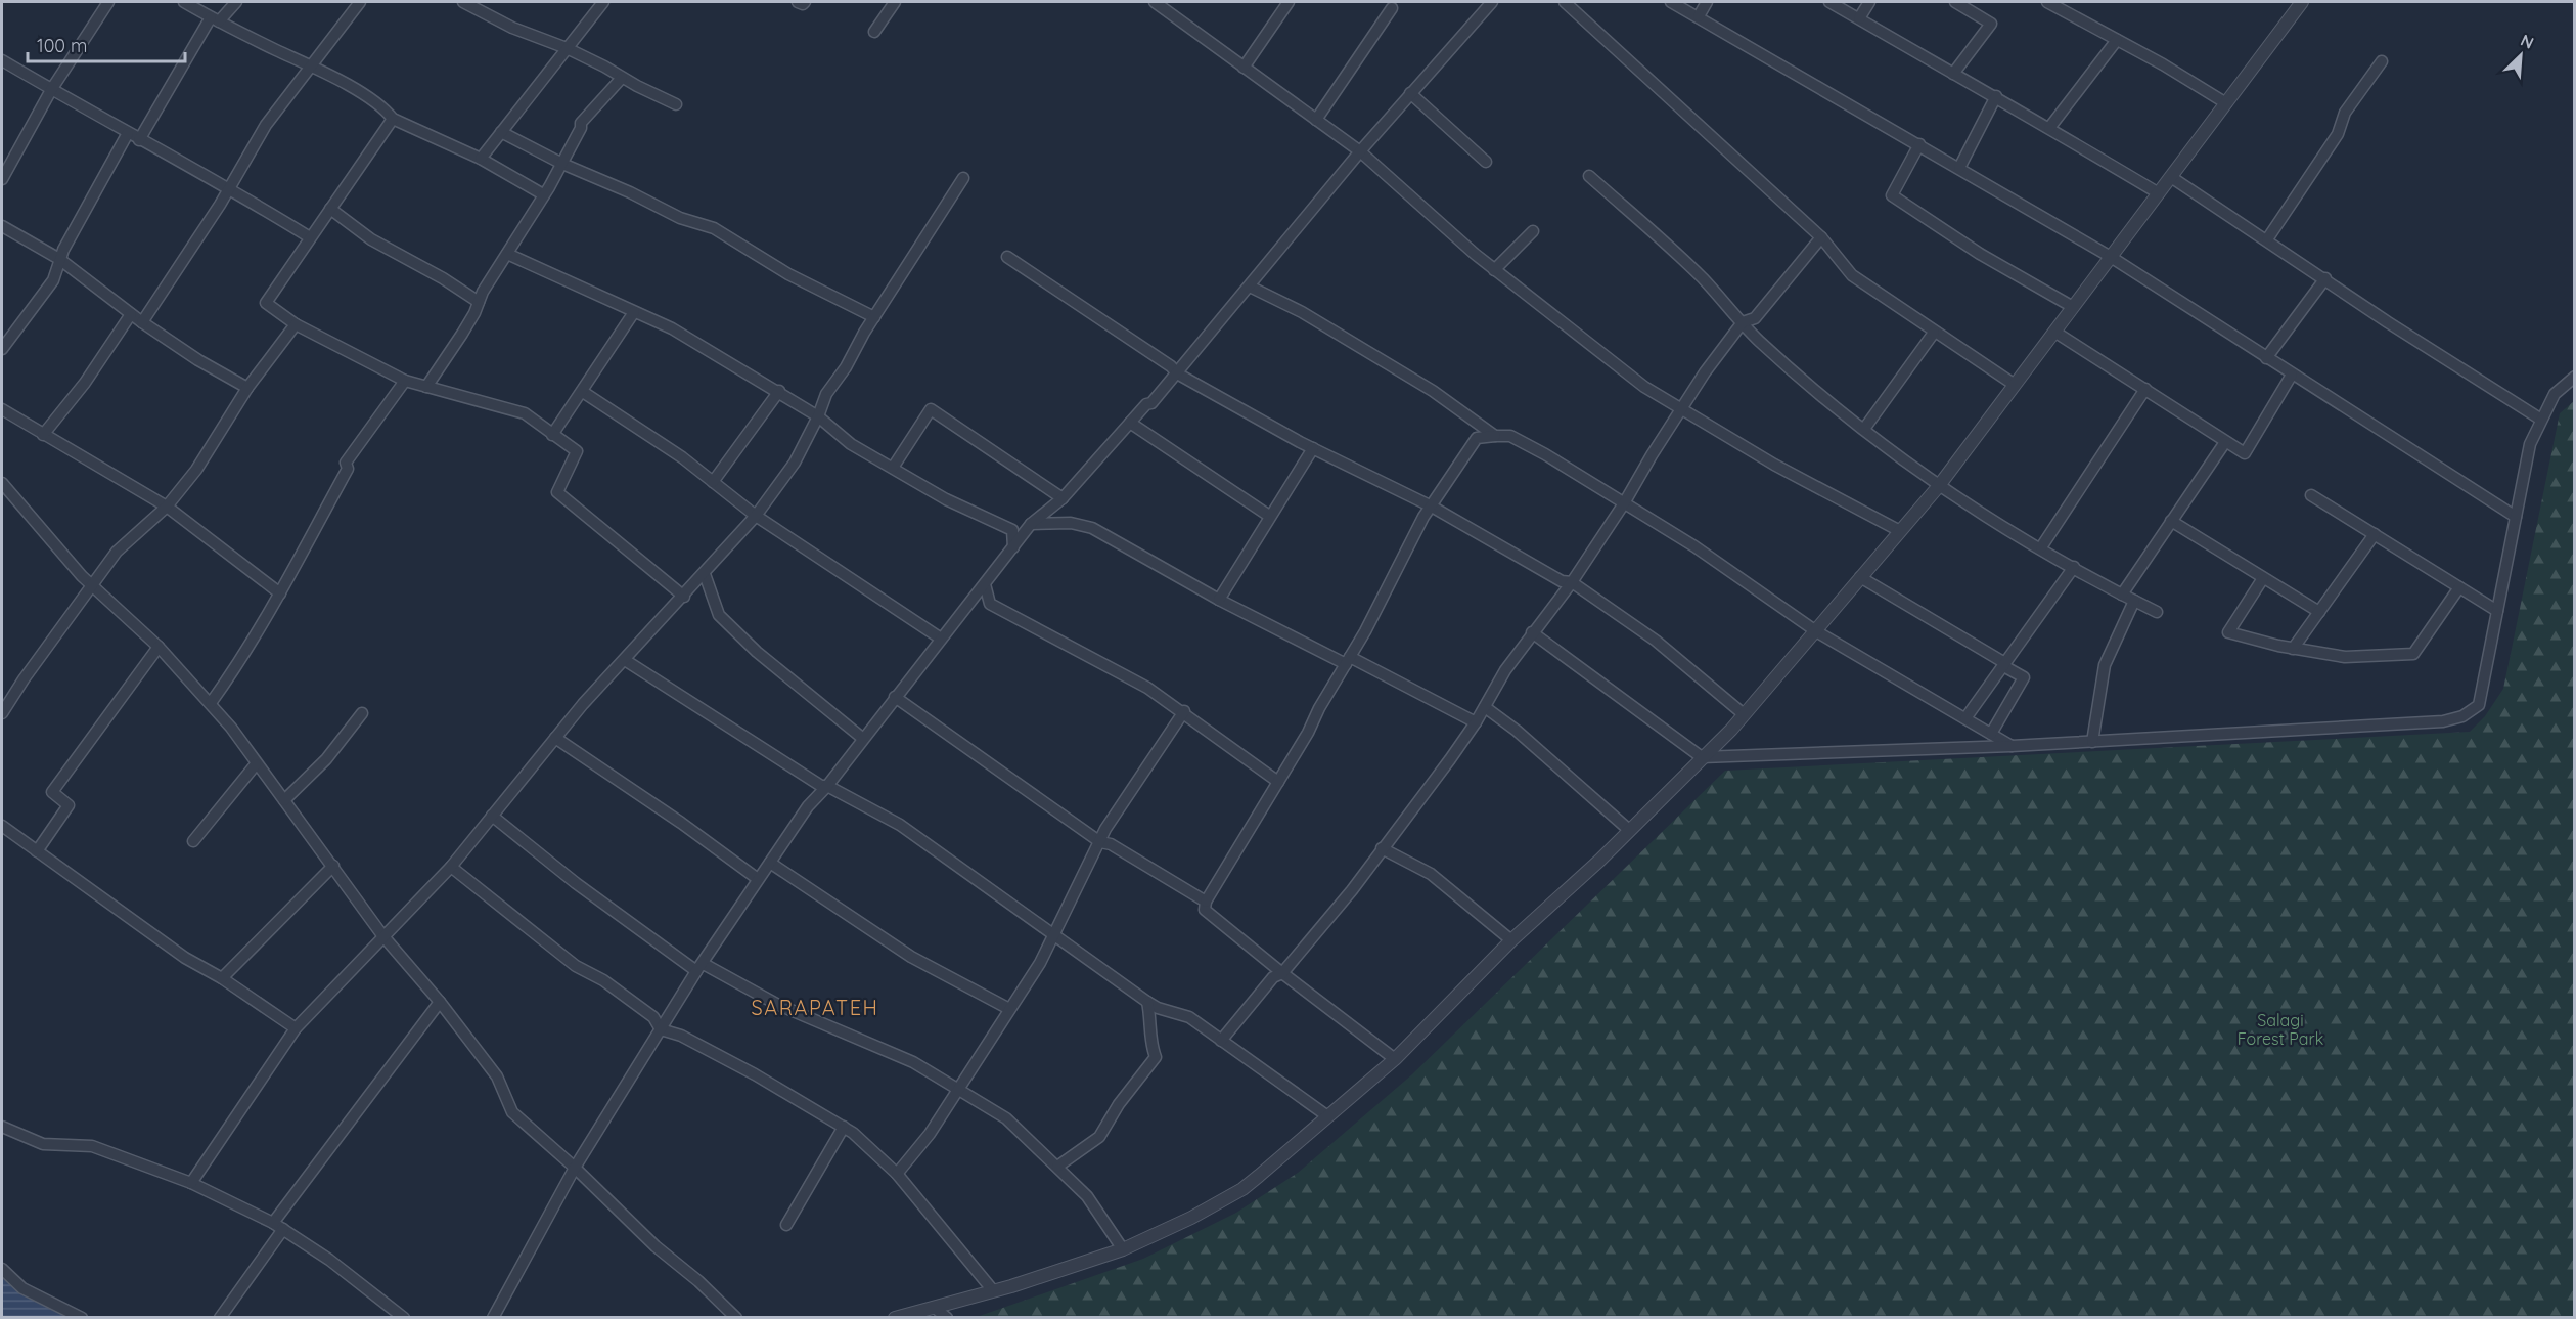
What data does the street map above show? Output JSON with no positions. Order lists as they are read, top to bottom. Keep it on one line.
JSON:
{"districts":["SARAPATEH"],"parks":["Salagi Forest Park"],"scale_bar":"100 m","north":"top right"}
